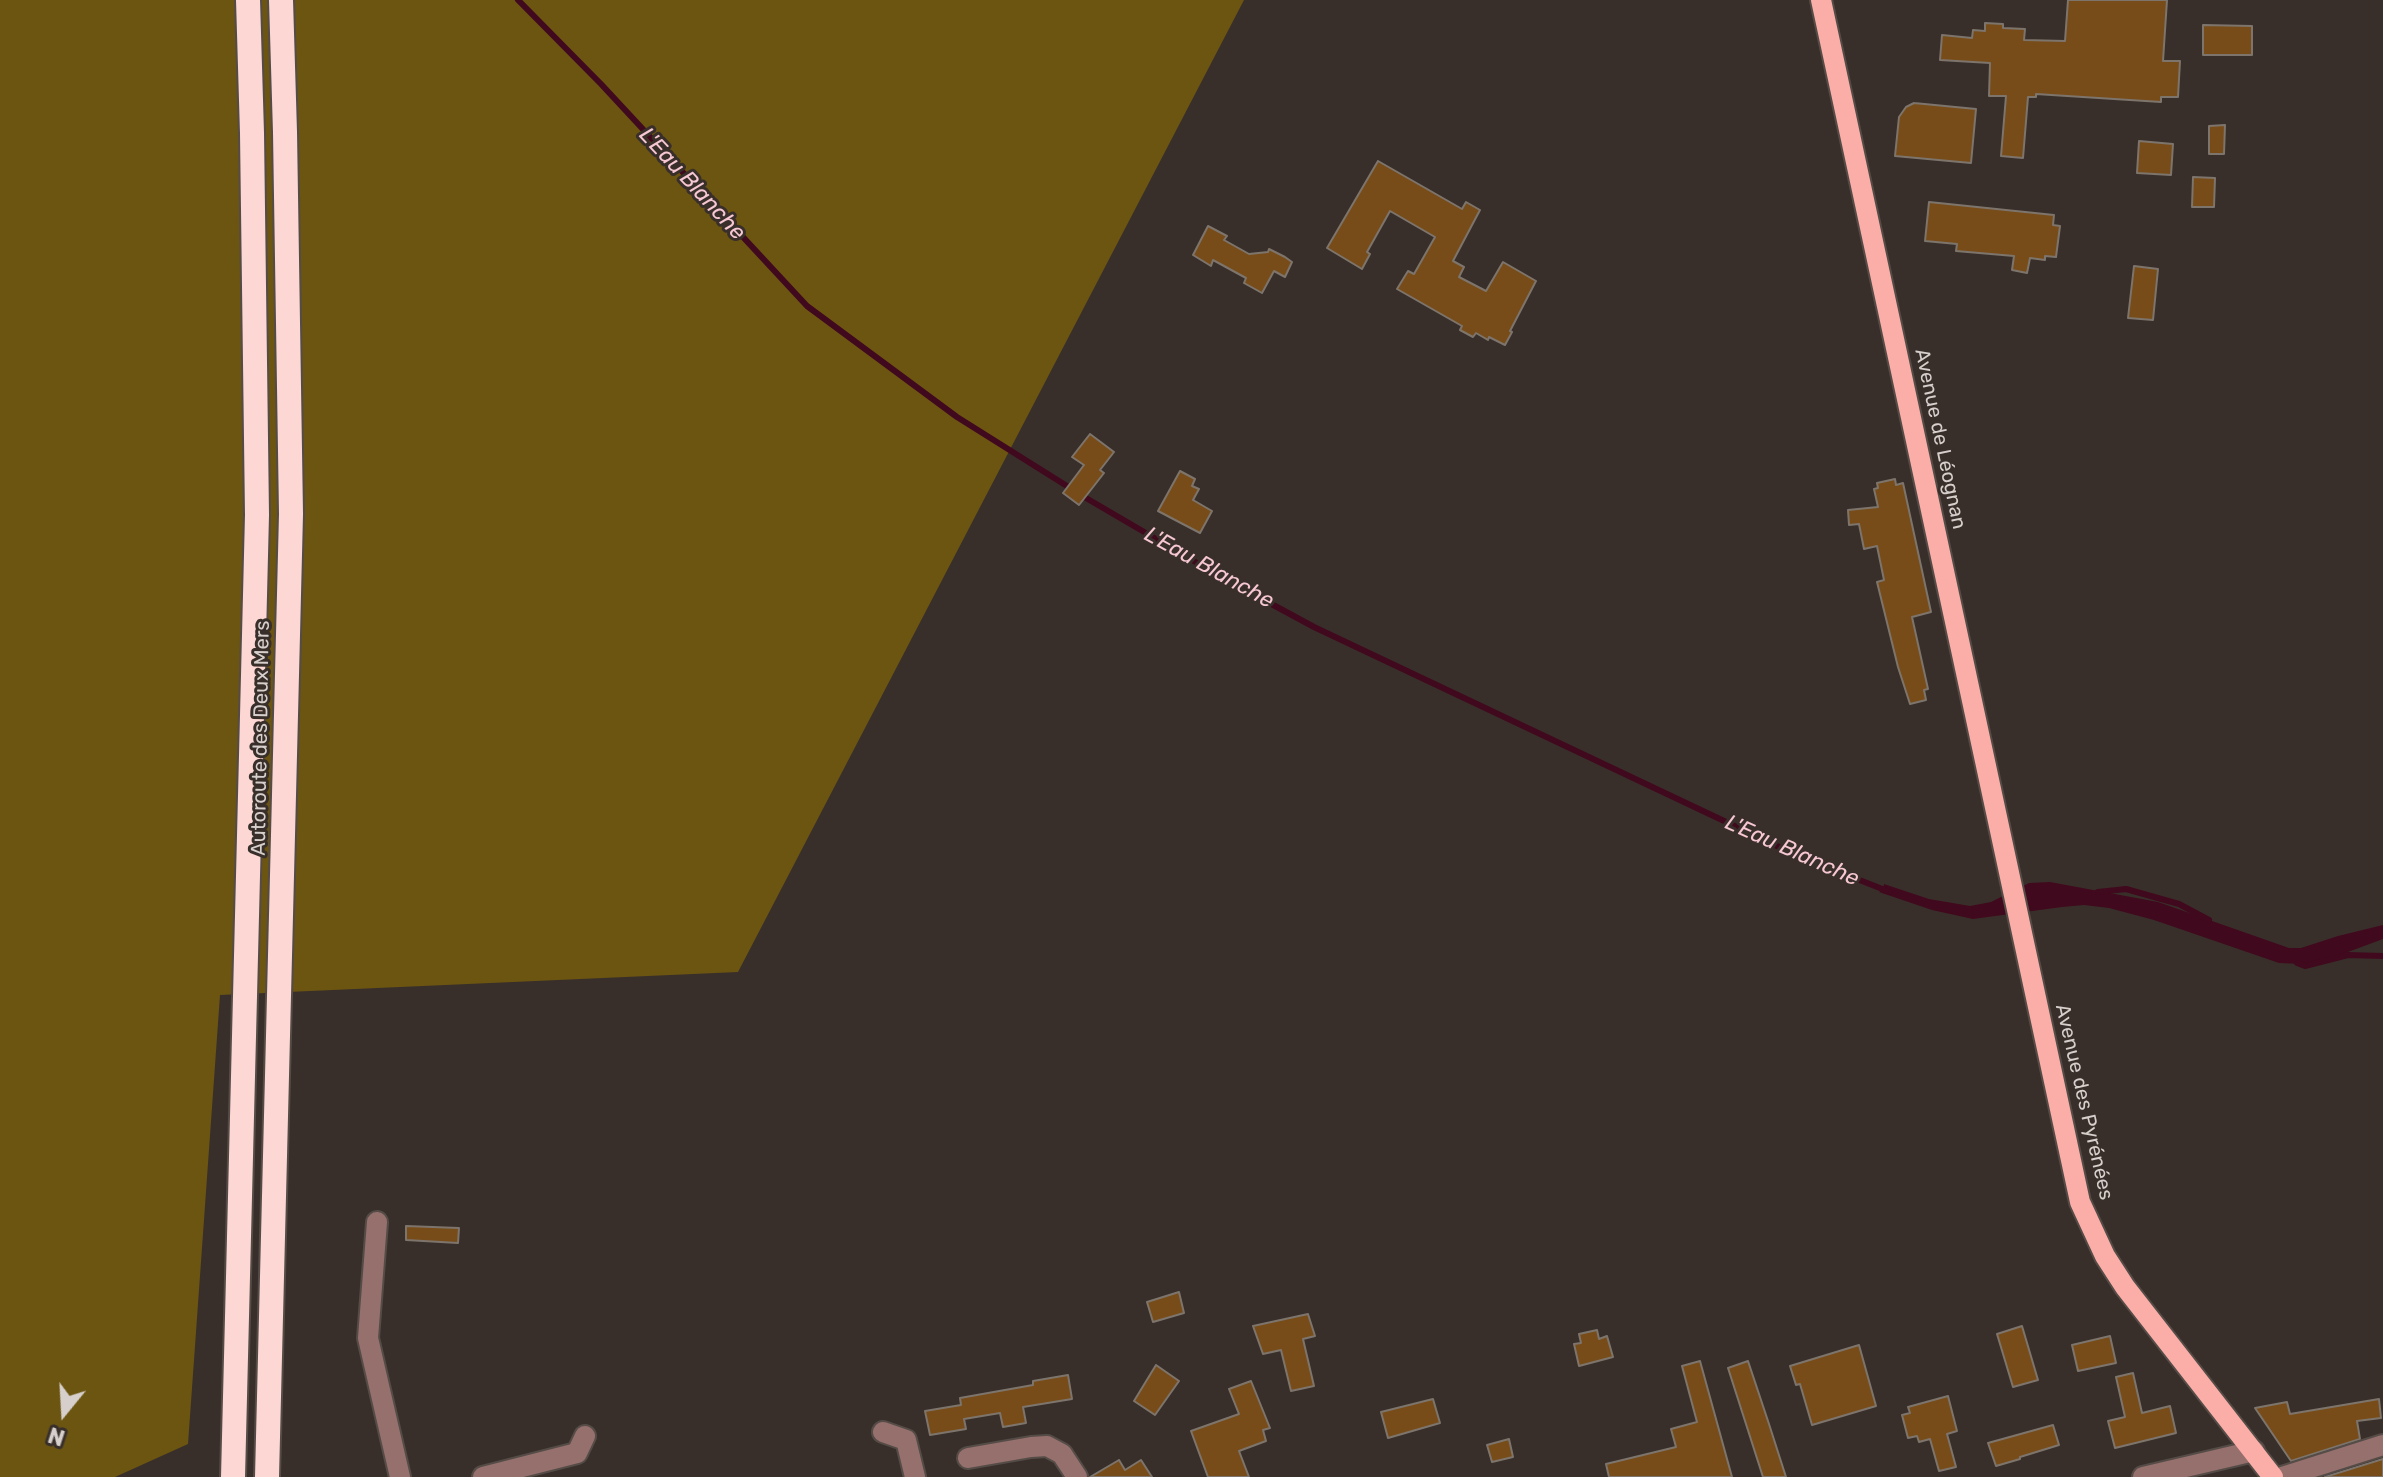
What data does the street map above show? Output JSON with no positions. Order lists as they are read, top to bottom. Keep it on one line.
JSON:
{"streets":{"highway":["Autoroute des Deux Mers"],"main road":["Avenue de Léognan","Avenue des Pyrénées"]},"crossings":[["Avenue de Léognan","Avenue des Pyrénées"]],"water":["L'Eau Blanche"],"north":"bottom"}
